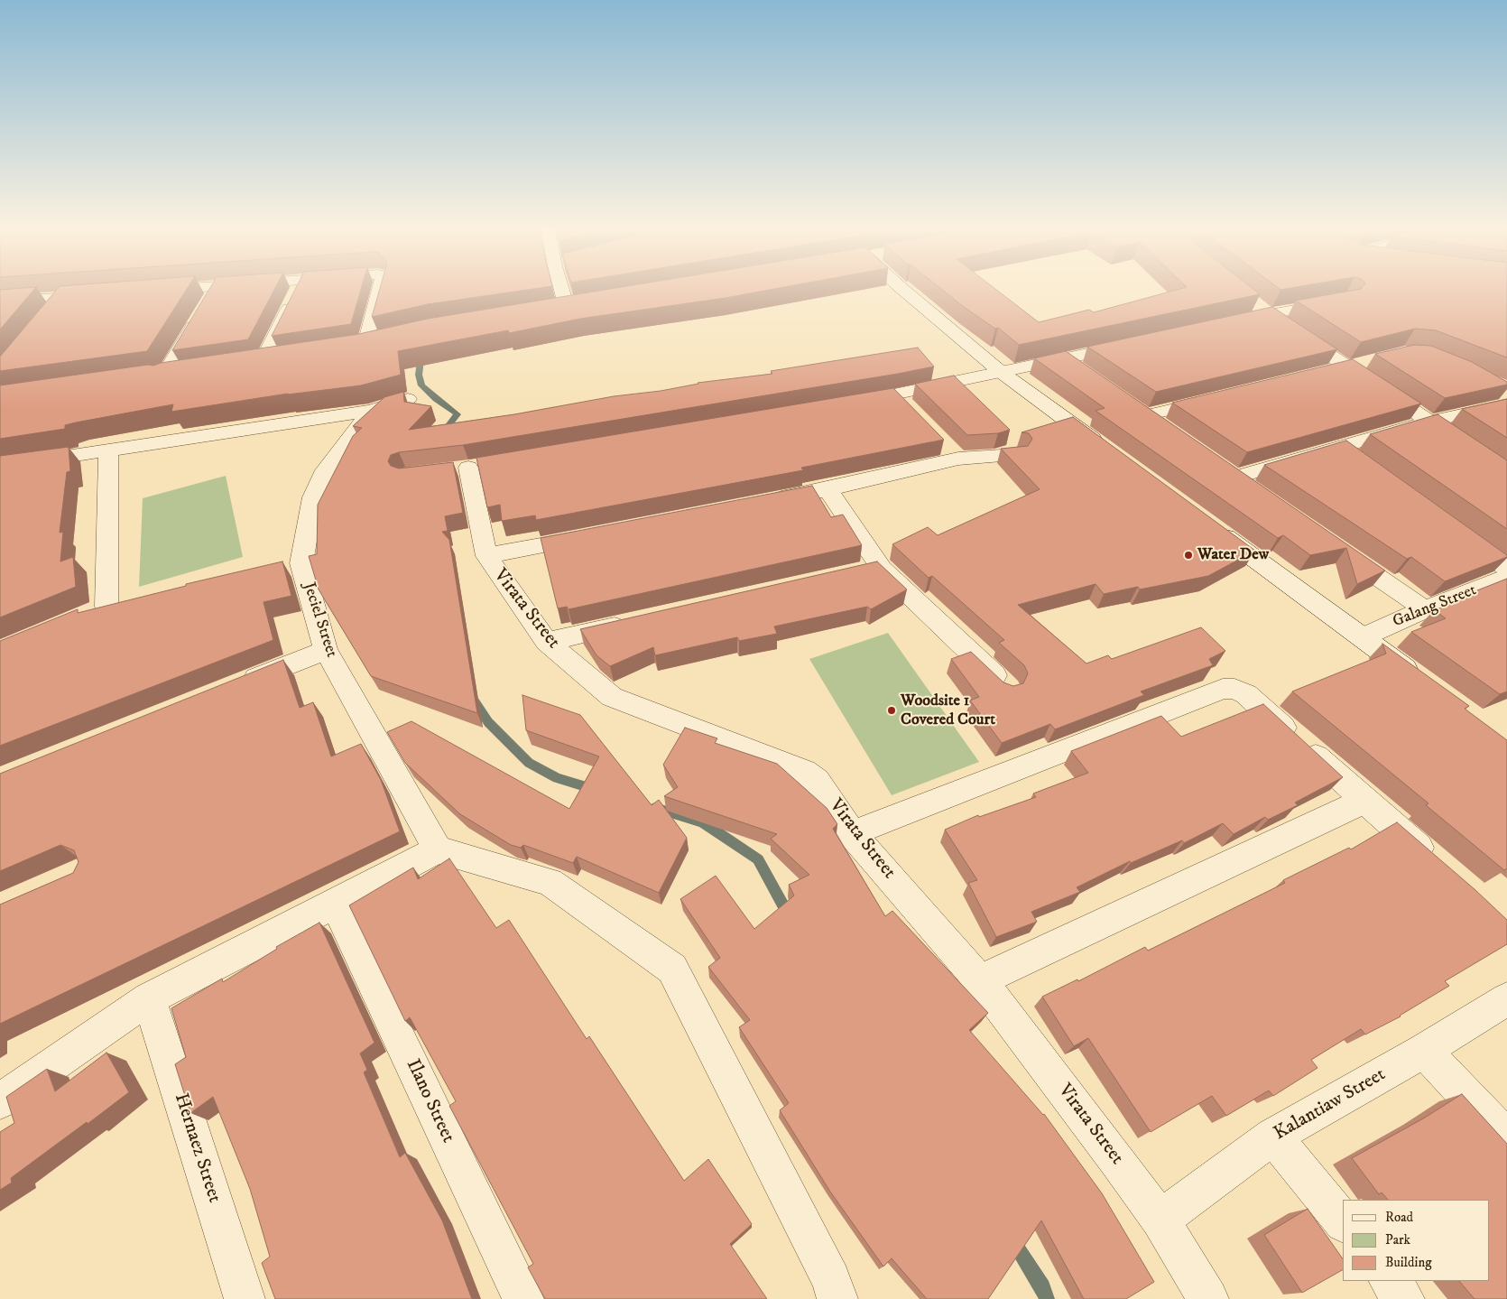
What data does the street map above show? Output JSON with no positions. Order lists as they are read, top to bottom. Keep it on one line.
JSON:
{"streets":{"street":["Galang Street","Virata Street","Jeciel Street","Ilano Street","Kalantiaw Street","Hernaez Street"]},"crossings":[["Virata Street","Kalantiaw Street"]],"places":["Water Dew","Woodsite 1 Covered Court"],"legend":["Road","Park","Building"]}
